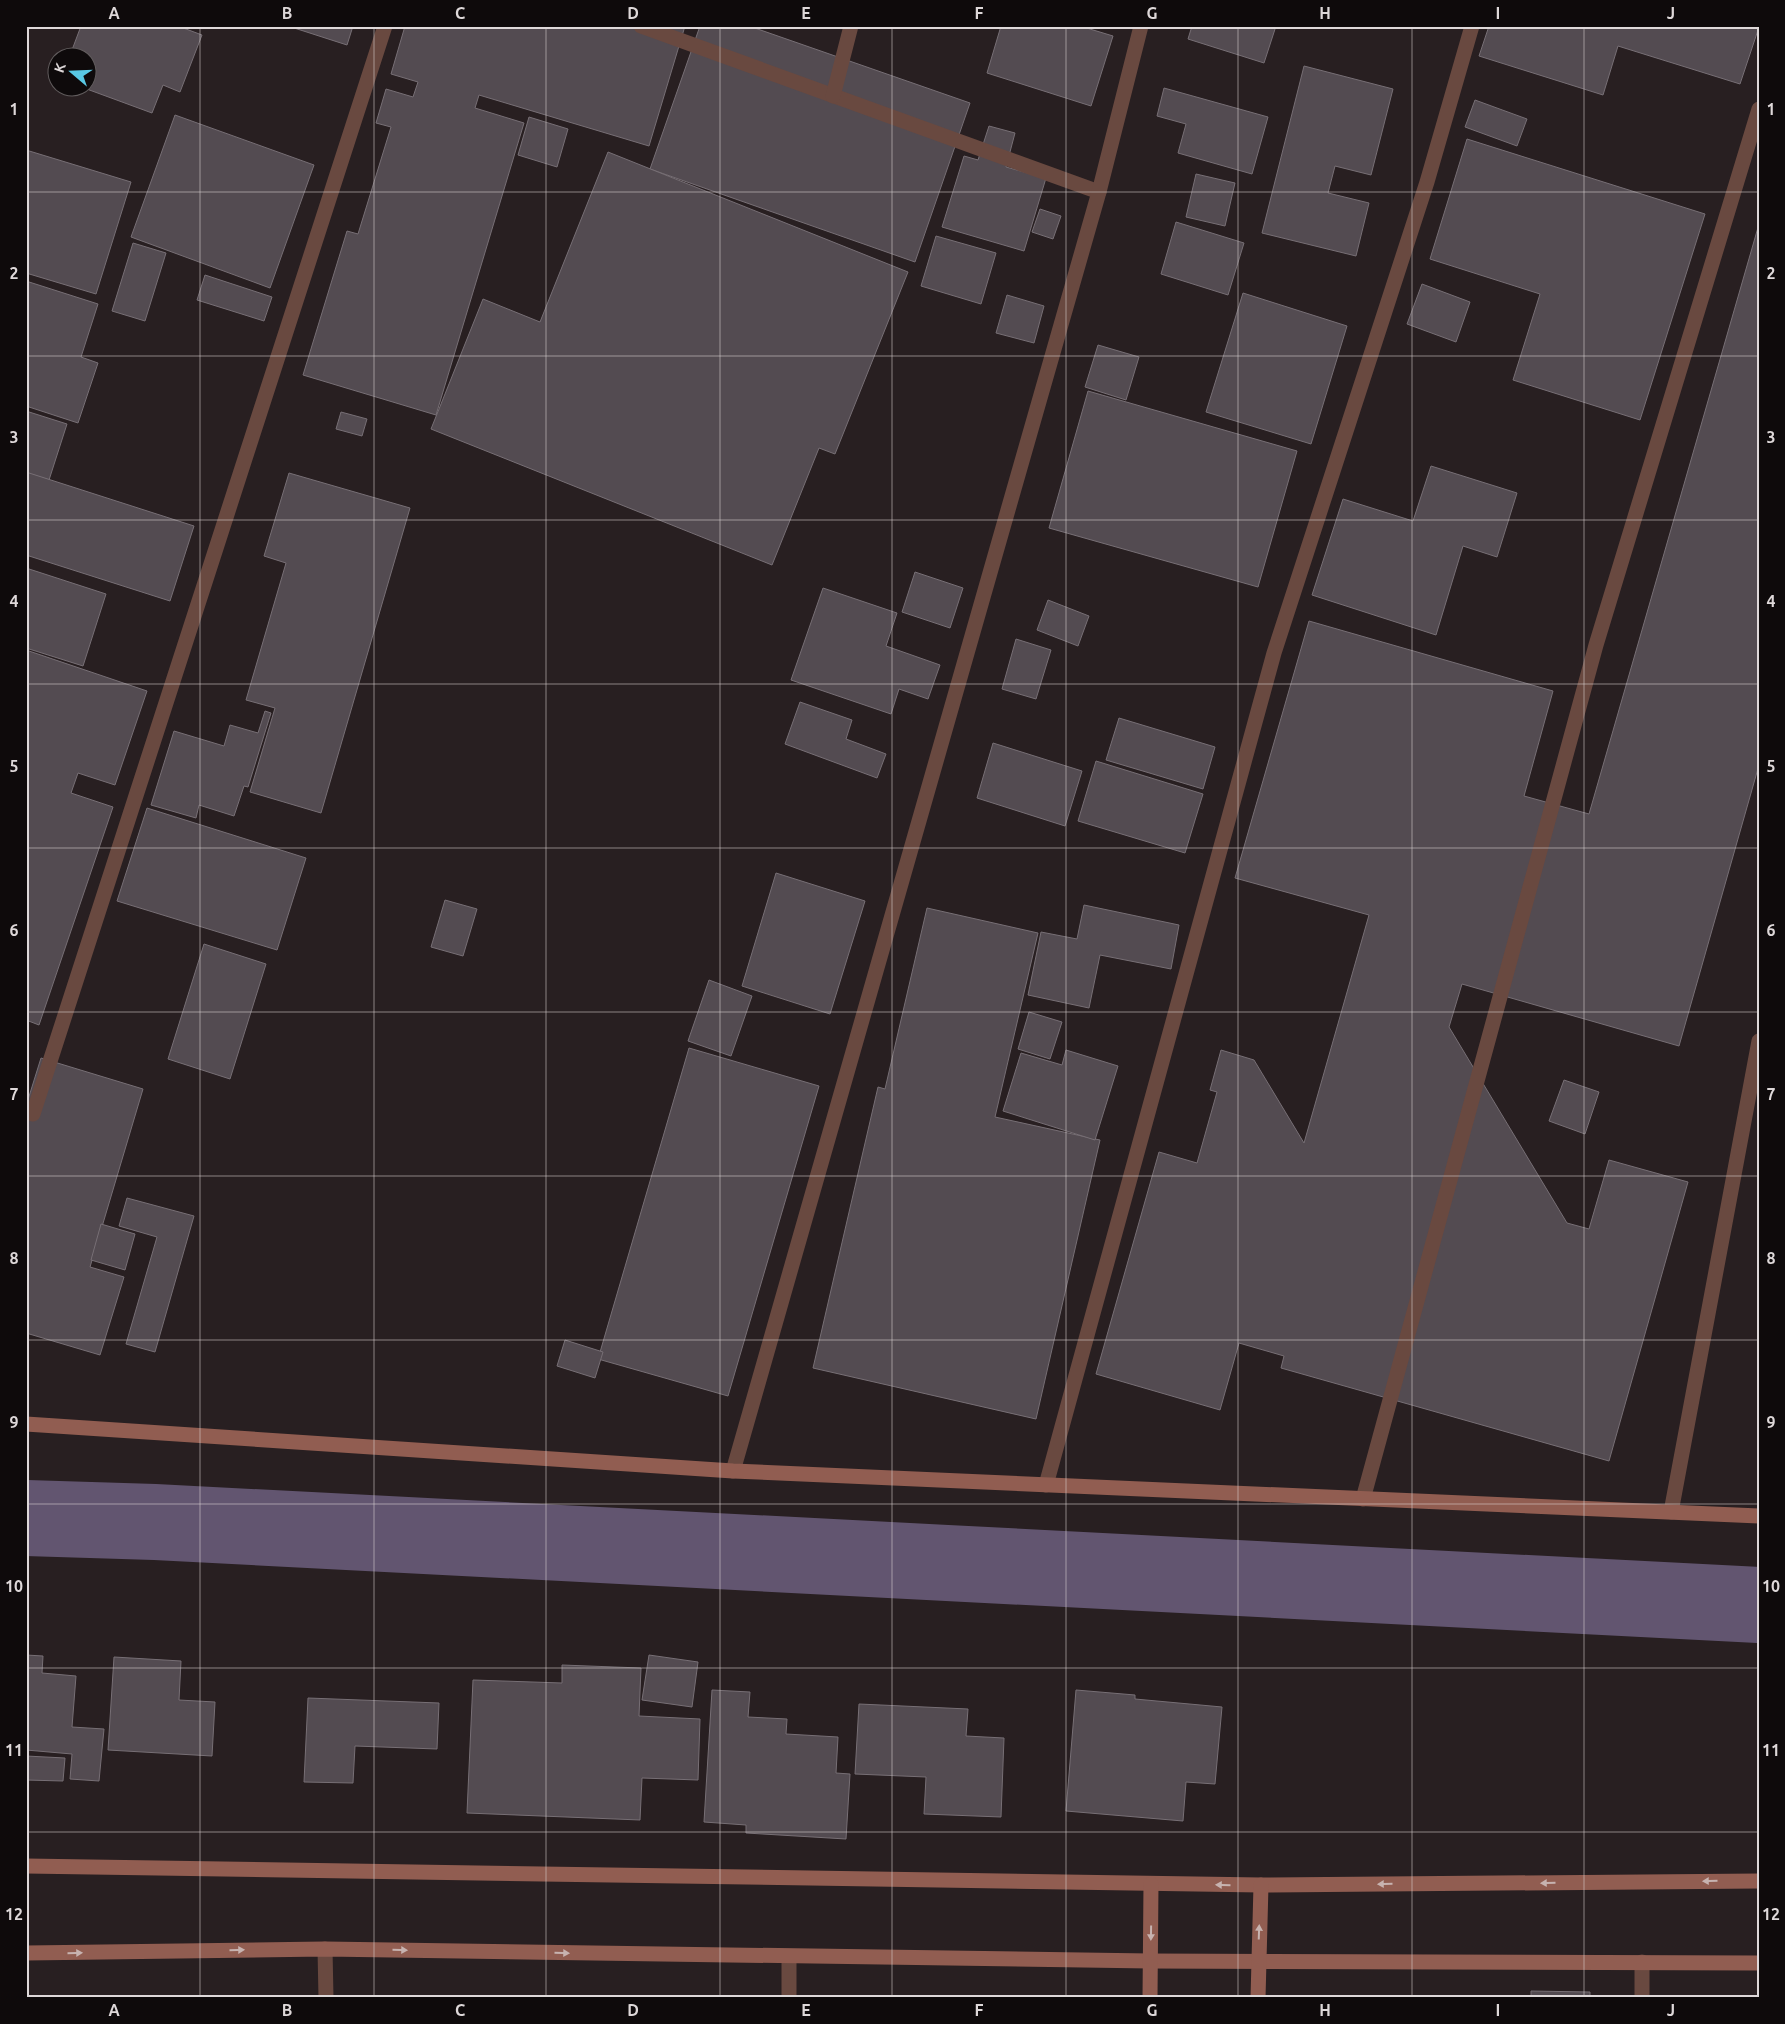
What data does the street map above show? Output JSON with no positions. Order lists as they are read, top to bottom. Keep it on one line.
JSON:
{"north":"left","grid":{"columns":["A","B","C","D","E","F","G","H","I","J"],"rows":["1","2","3","4","5","6","7","8","9","10","11","12"]}}
